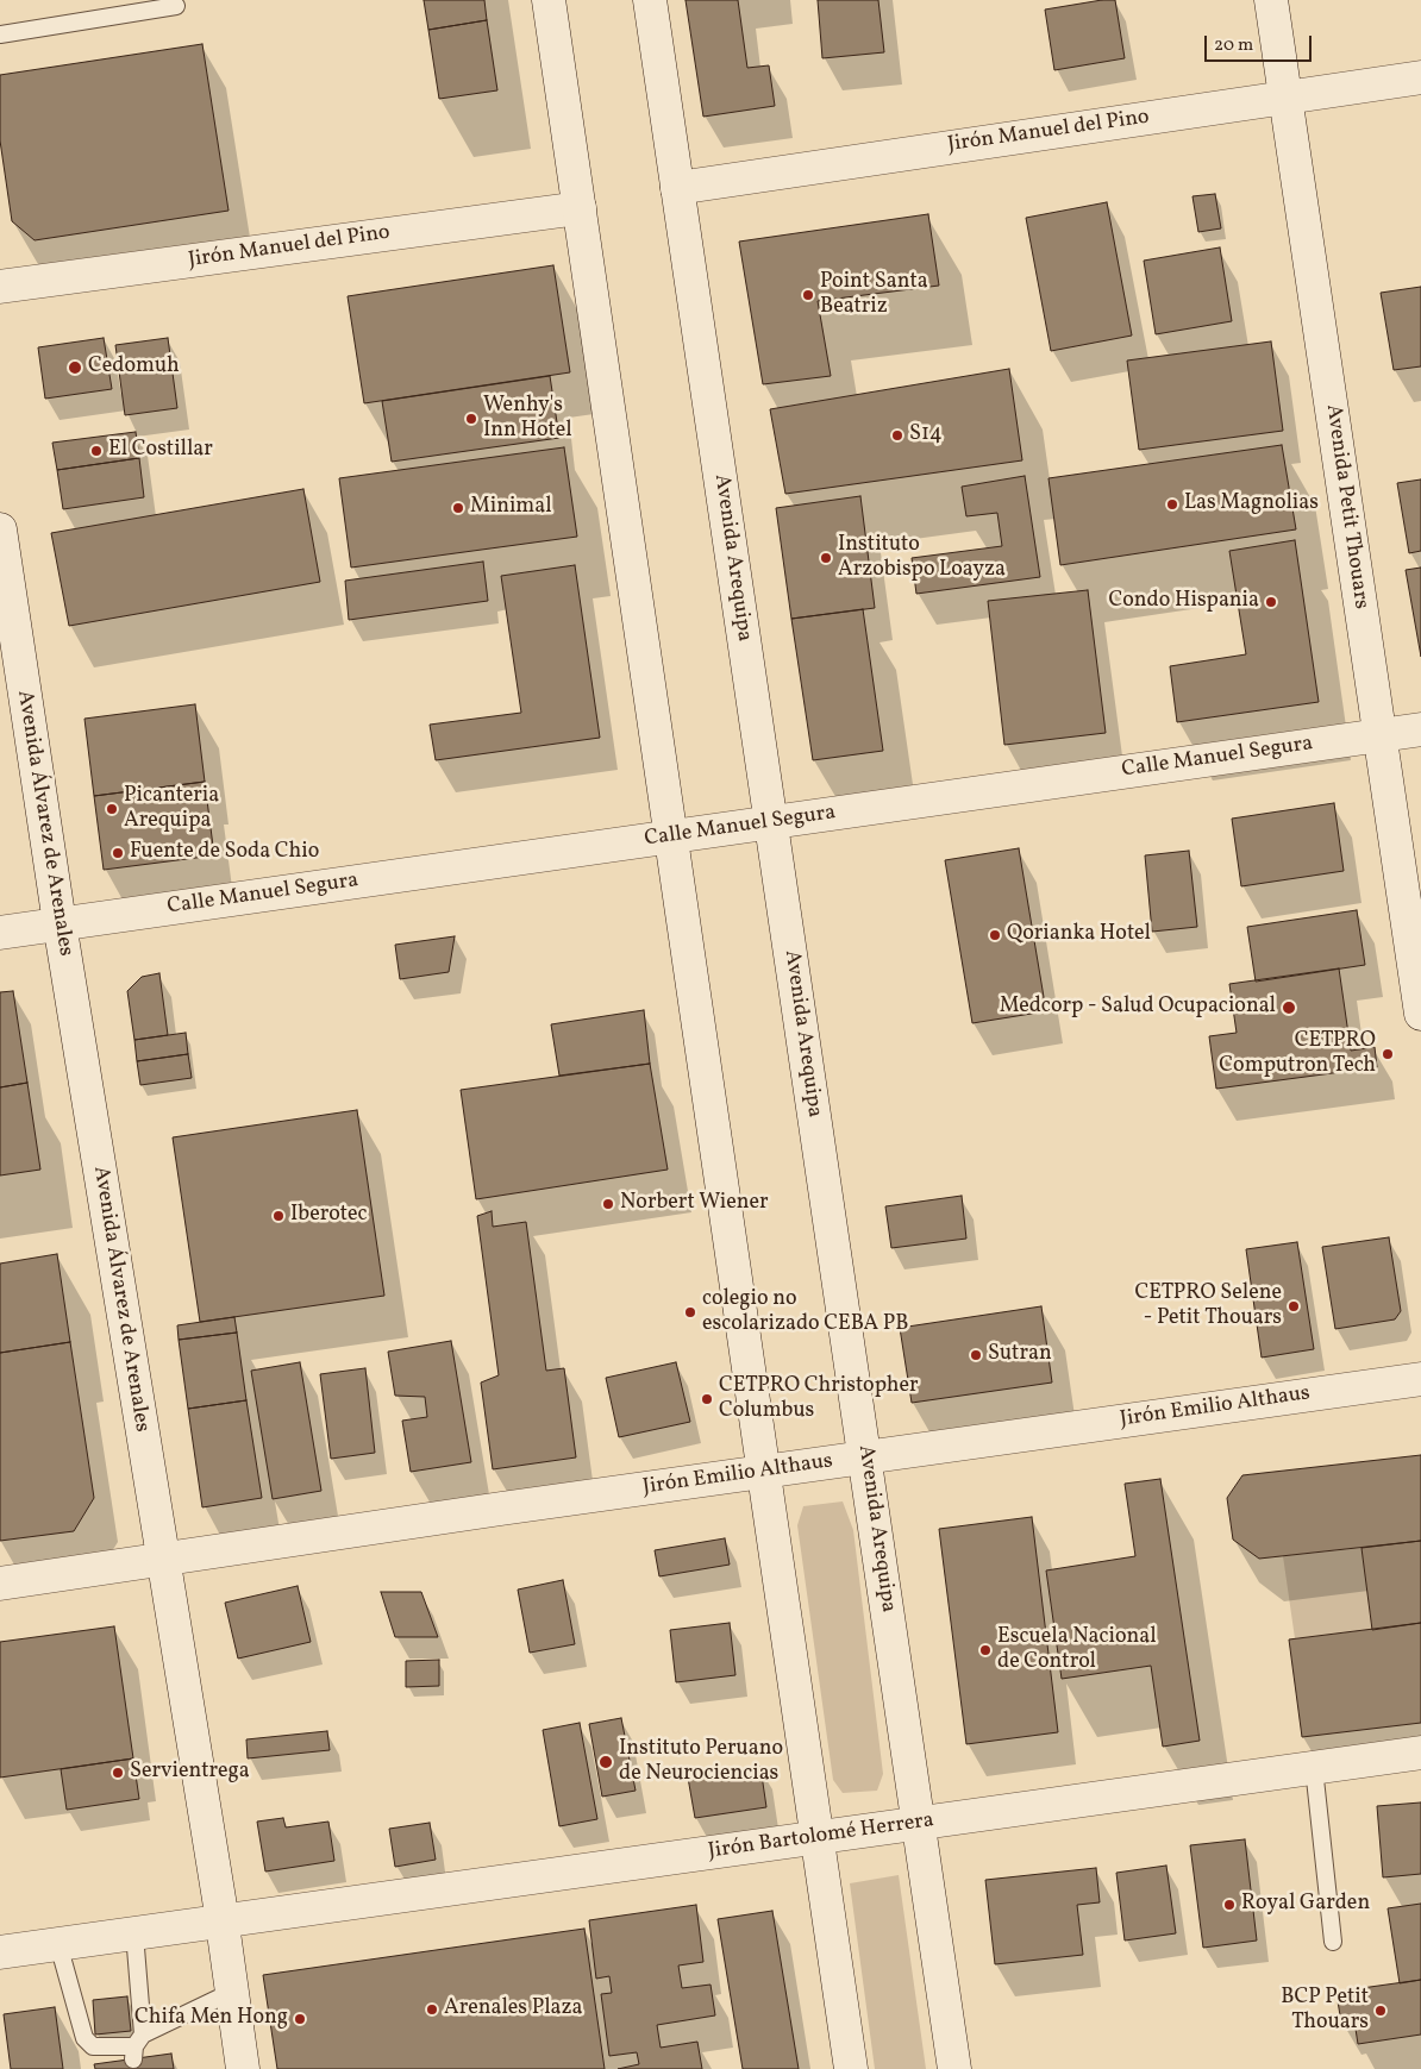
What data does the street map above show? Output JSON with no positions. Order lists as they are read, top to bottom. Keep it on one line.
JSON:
{"streets":{"main road":["Jirón Manuel del Pino","Avenida Petit Thouars","Avenida Arequipa","Calle Manuel Segura","Avenida Álvarez de Arenales","Jirón Emilio Althaus","Jirón Bartolomé Herrera"]},"crossings":[["Jirón Manuel del Pino","Avenida Petit Thouars"],["Jirón Manuel del Pino","Avenida Arequipa"],["Avenida Petit Thouars","Calle Manuel Segura"],["Avenida Arequipa","Calle Manuel Segura"],["Avenida Arequipa","Jirón Emilio Althaus"],["Avenida Arequipa","Jirón Bartolomé Herrera"],["Calle Manuel Segura","Avenida Álvarez de Arenales"],["Avenida Álvarez de Arenales","Jirón Emilio Althaus"],["Avenida Álvarez de Arenales","Jirón Bartolomé Herrera"]],"places":["Point Santa Beatriz","Cedomuh","Wenhy's Inn Hotel","S14","El Costillar","Las Magnolias","Minimal","Instituto Arzobispo Loayza","Condo Hispania","Picanteria Arequipa","Fuente de Soda Chio","Qorianka Hotel","Medcorp - Salud Ocupacional","CETPRO Computron Tech","Norbert Wiener","Iberotec","CETPRO Selene - Petit Thouars","colegio no escolarizado CEBA PB","Sutran","CETPRO Christopher Columbus","Escuela Nacional de Control","Instituto Peruano de Neurociencias","Servientrega","Royal Garden","Arenales Plaza","BCP Petit Thouars","Chifa Men Hong"],"scale_bar":"20 m"}
